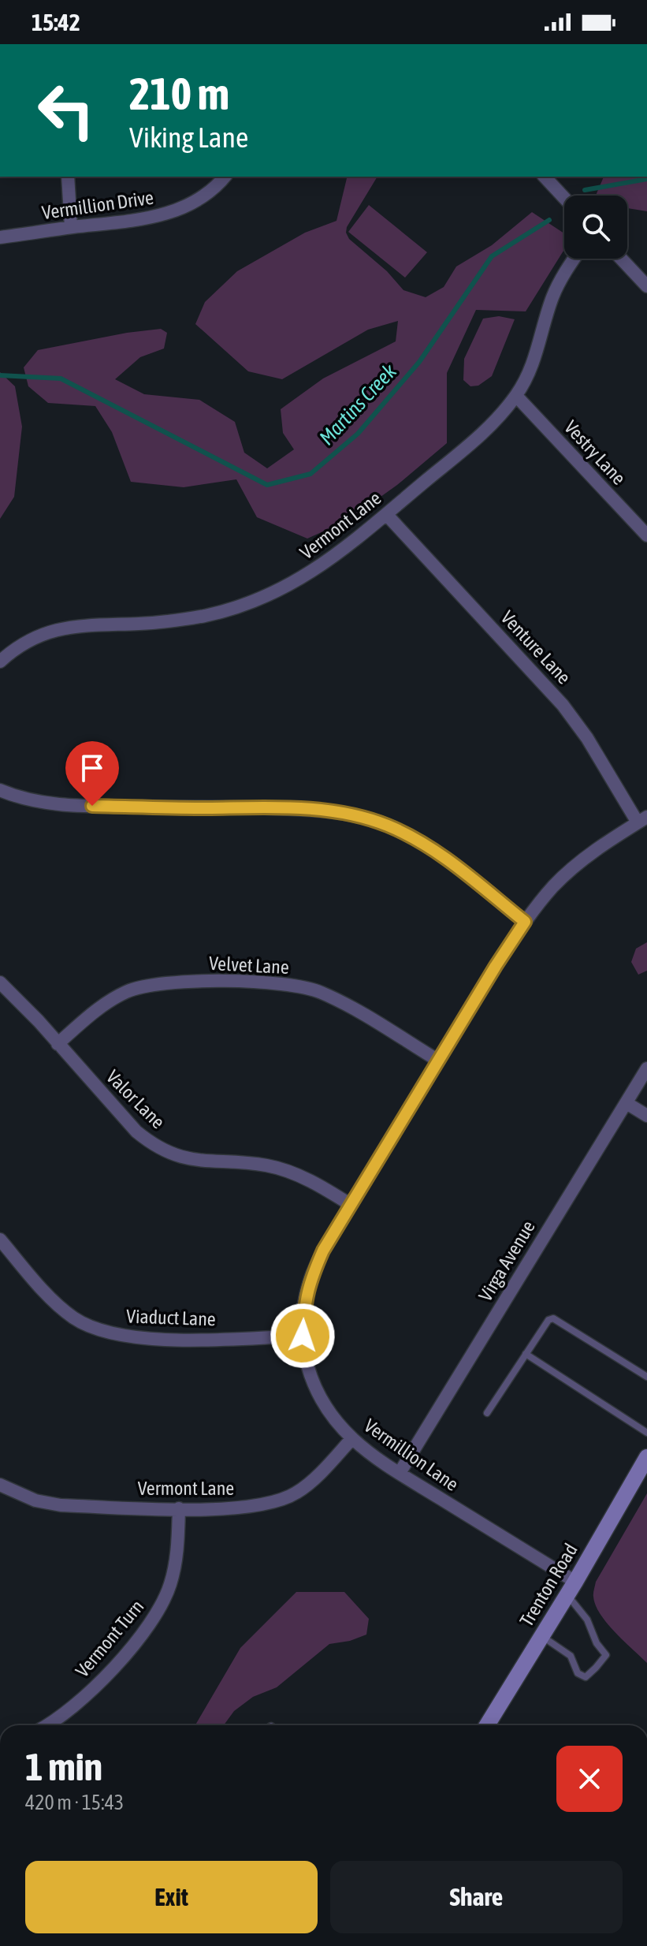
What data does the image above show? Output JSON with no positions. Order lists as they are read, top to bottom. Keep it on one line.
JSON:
{"streets":{"main road":["Trenton Road"],"street":["Vermillion Drive","Vestry Lane","Vermont Lane","Venture Lane","Velvet Lane","Valor Lane","Virga Avenue","Viaduct Lane","Vermillion Lane","Vermont Turn"]},"crossings":[["Vestry Lane","Vermont Lane"],["Vermont Lane","Venture Lane"],["Vermont Lane","Vermillion Lane"],["Vermont Lane","Vermont Turn"],["Venture Lane","Vermillion Lane"],["Velvet Lane","Valor Lane"],["Velvet Lane","Vermillion Lane"],["Valor Lane","Vermillion Lane"],["Virga Avenue","Vermillion Lane"],["Viaduct Lane","Vermillion Lane"],["Vermillion Lane","Trenton Road"]],"water":["Martins Creek"],"page":{"status":"15:42","turn":["210 m","Viking Lane"],"heading":["1 min","420 m · 15:43"],"buttons":["Exit","Share"]}}
